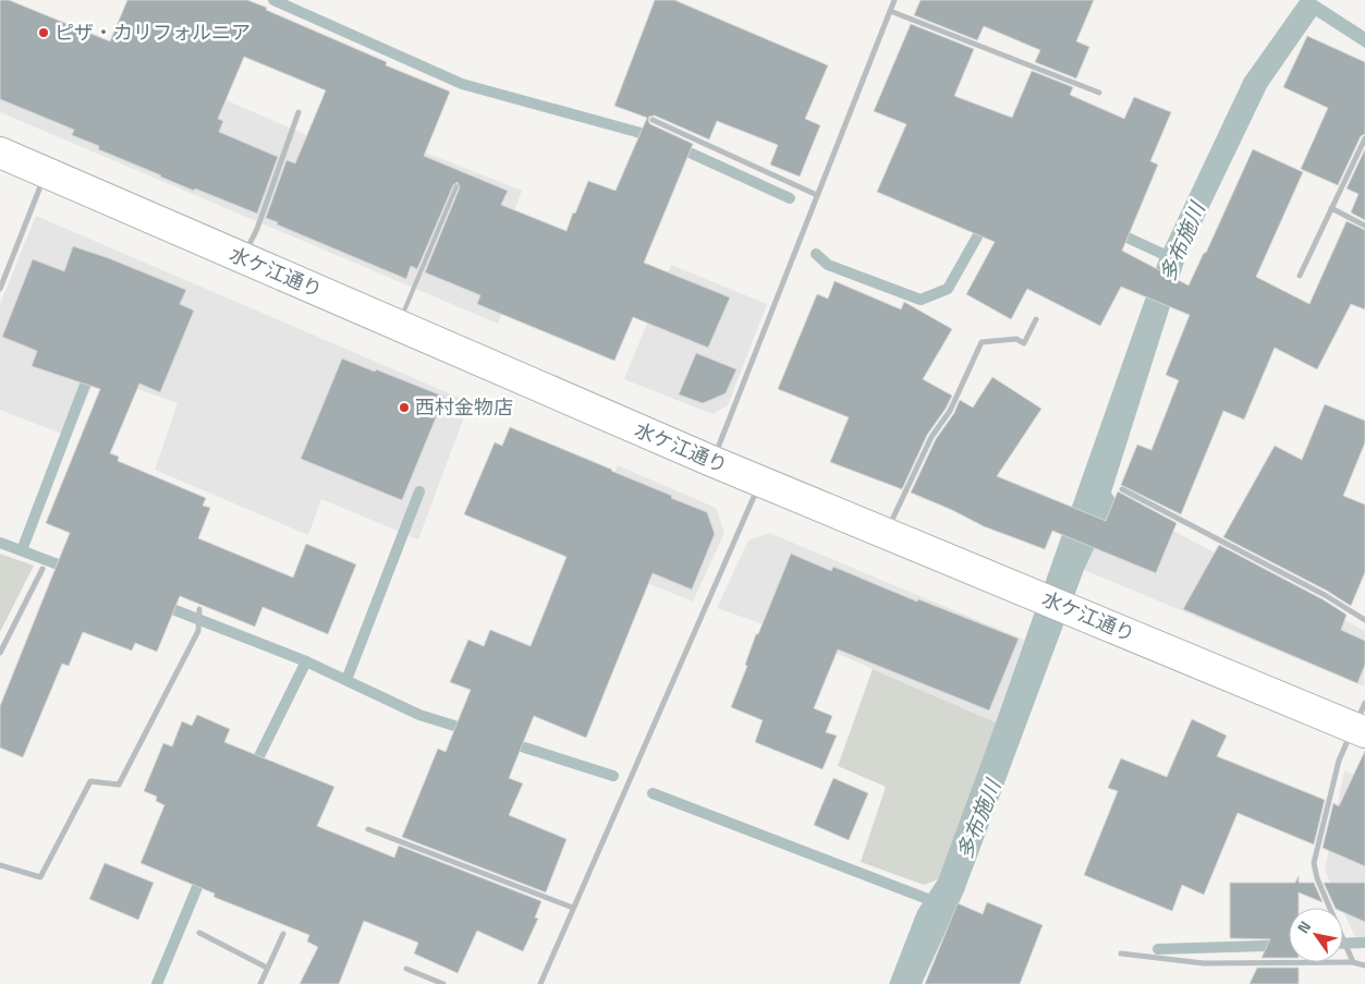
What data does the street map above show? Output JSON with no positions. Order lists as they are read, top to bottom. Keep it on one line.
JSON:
{"streets":{"main road":["水ケ江通り"]},"water":["多布施川"],"places":["ピザ・カリフォルニア","西村金物店"],"north":"top left"}
